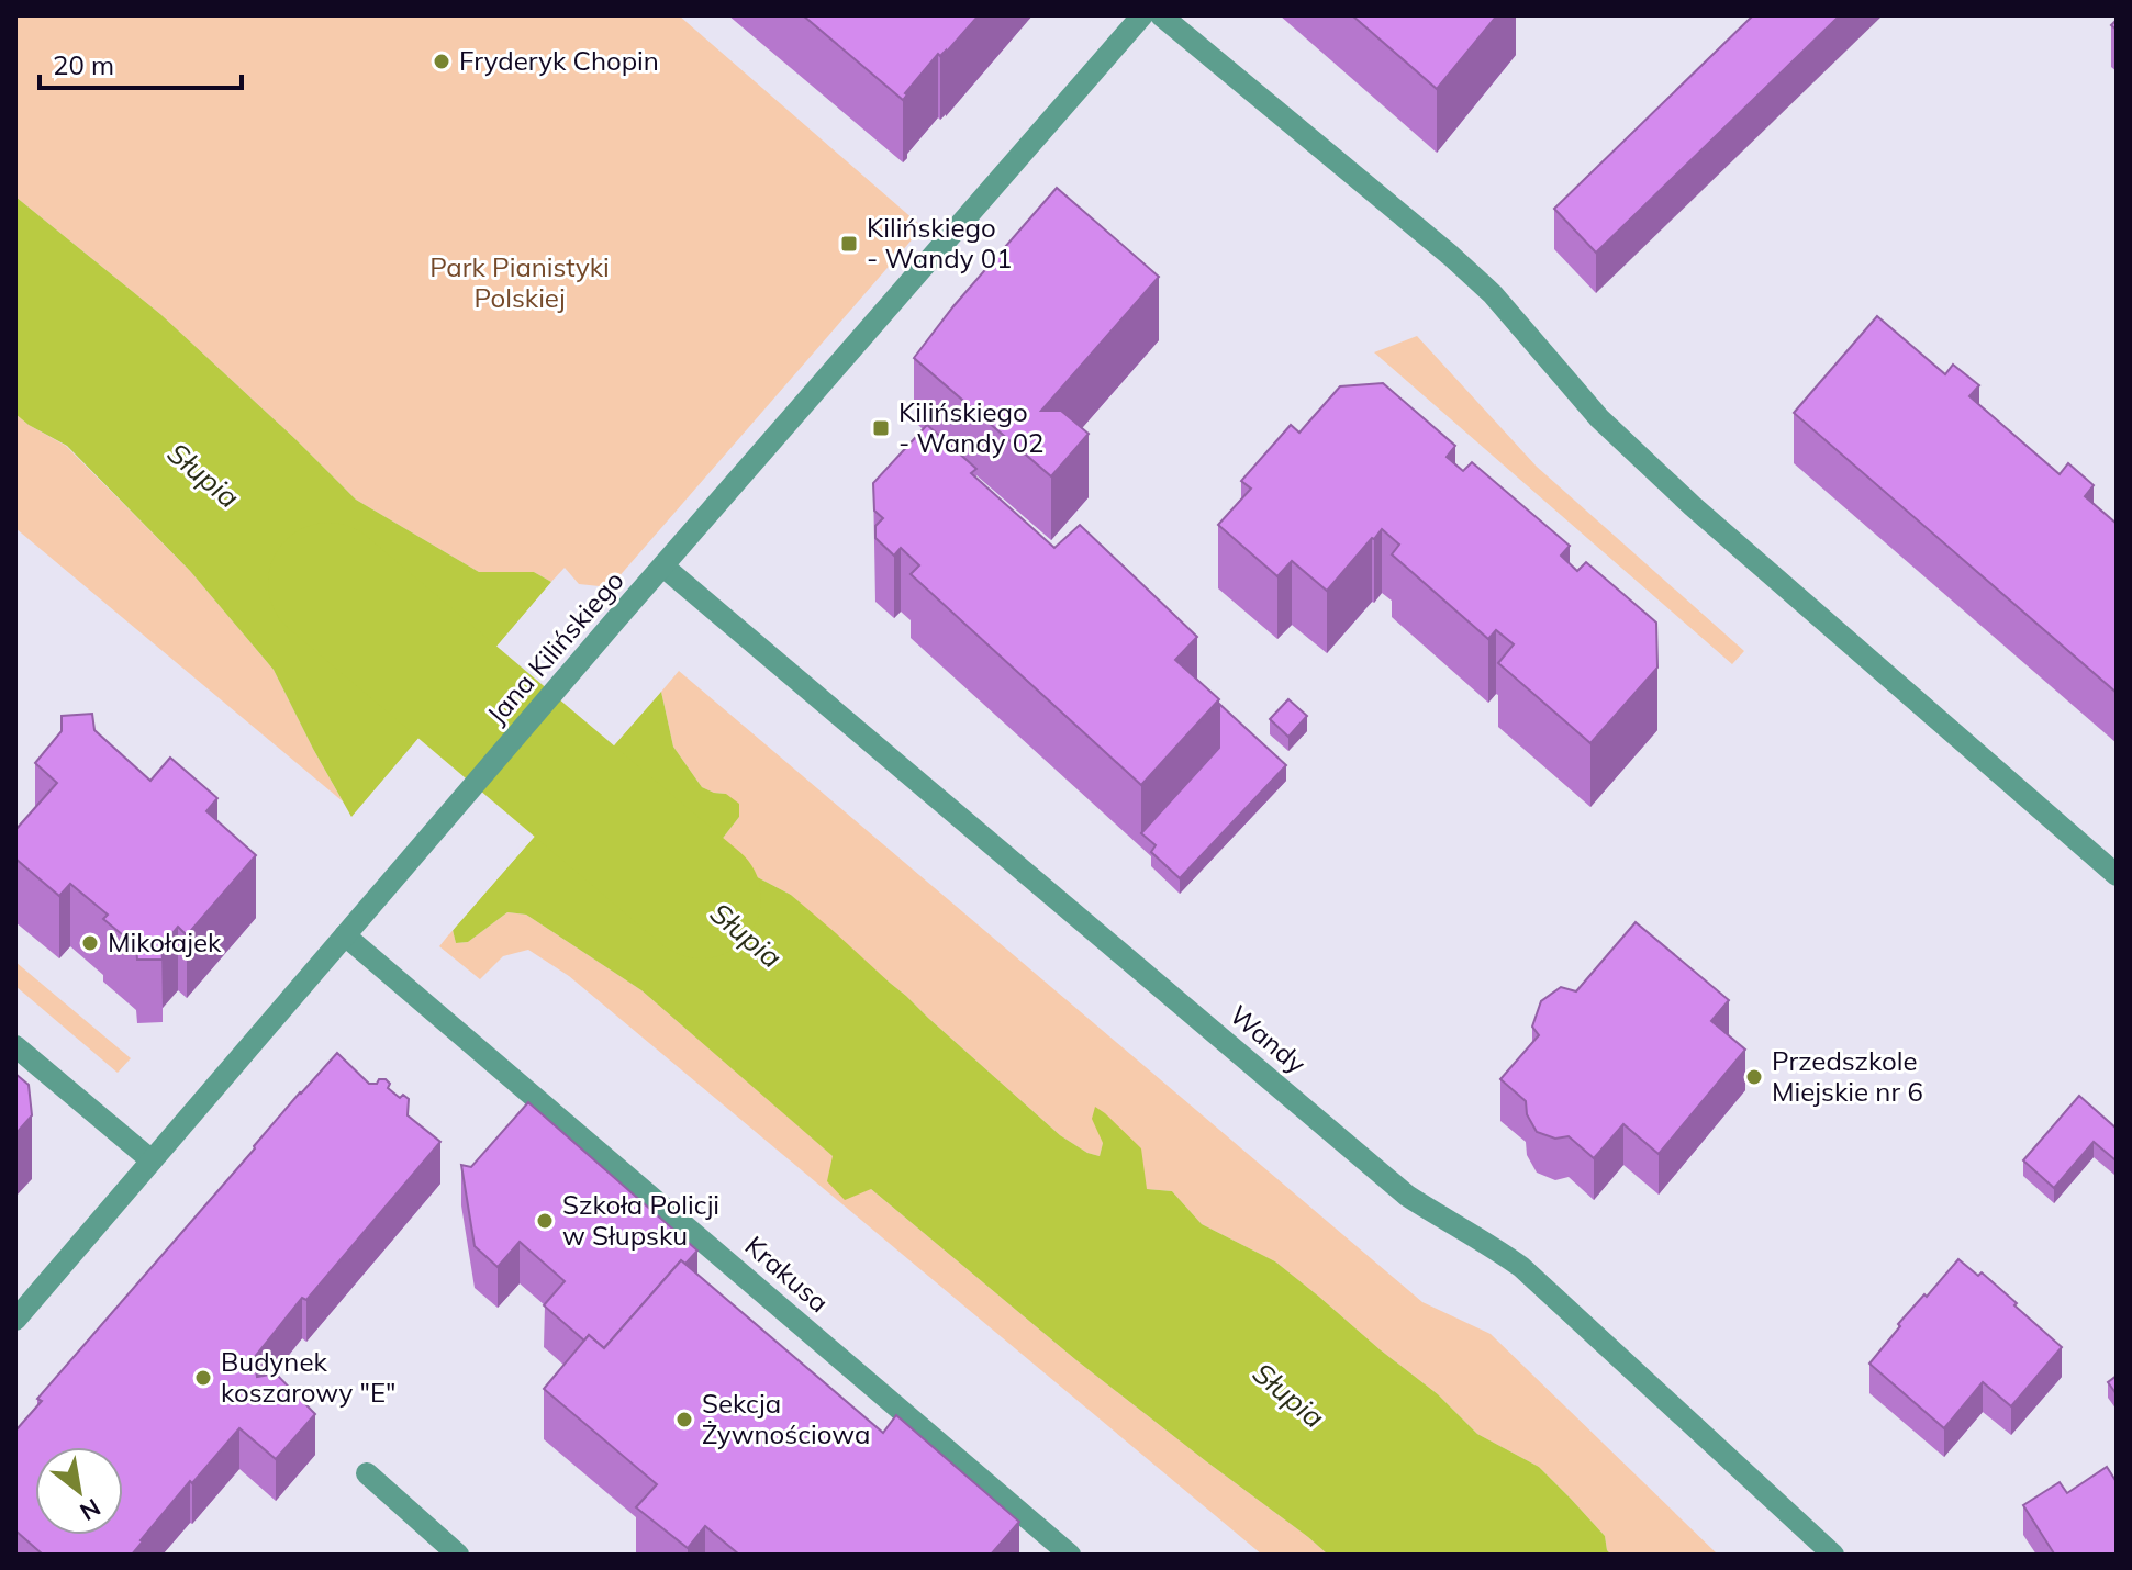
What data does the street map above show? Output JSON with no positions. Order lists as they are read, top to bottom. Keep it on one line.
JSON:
{"streets":{"street":["Jana Kilińskiego","Wandy","Krakusa"]},"crossings":[["Jana Kilińskiego","Wandy"],["Jana Kilińskiego","Krakusa"]],"water":["Słupia"],"parks":["Park Pianistyki Polskiej"],"places":{"other":["Fryderyk Chopin","Mikołajek","Przedszkole Miejskie nr 6","Szkoła Policji w Słupsku","Budynek koszarowy \"E\"","Sekcja Żywnościowa"],"transit":["Kilińskiego - Wandy 01","Kilińskiego - Wandy 02"]},"scale_bar":"20 m","north":"bottom right"}
